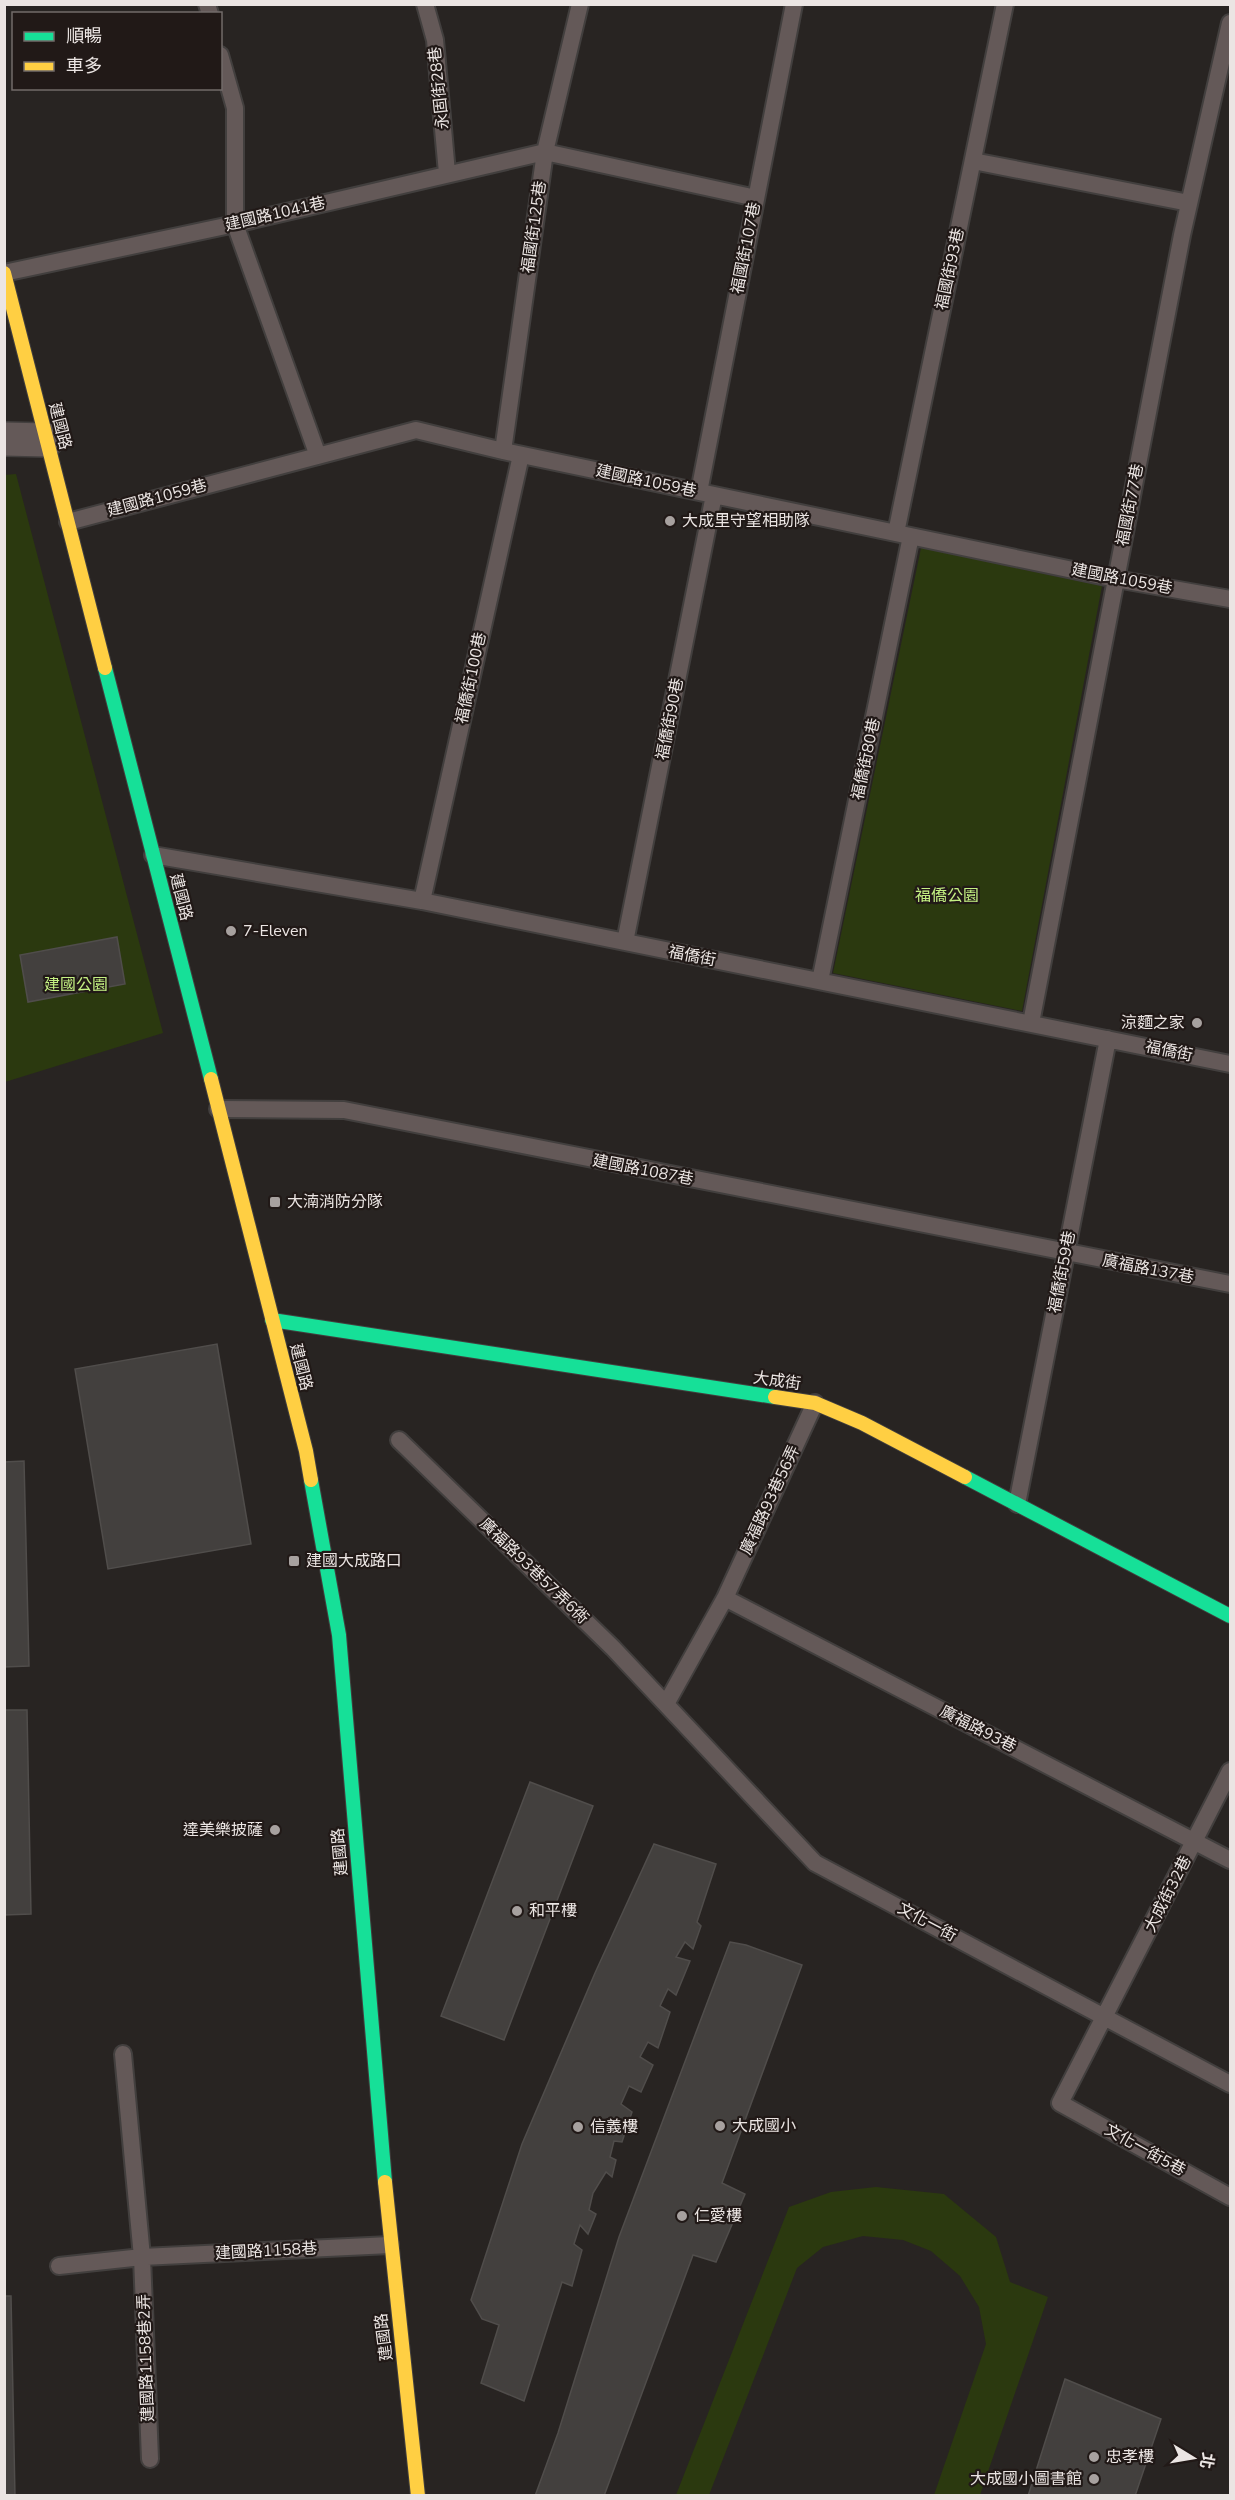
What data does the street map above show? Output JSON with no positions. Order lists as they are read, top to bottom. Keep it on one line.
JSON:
{"streets":{"street":["建國路","大成街"],"lane":["永固街28巷","建國路1041巷","福國街125巷","福國街107巷","福國街93巷","建國路1059巷","福國街77巷","福僑街100巷","福僑街90巷","福僑街80巷","福僑街","建國路1087巷","廣福路137巷","福僑街59巷","廣福路93巷56弄","廣福路93巷57弄6衖","廣福路93巷","大成街32巷","文化一街","文化一街5巷","建國路1158巷","建國路1158巷2弄"]},"crossings":[["永固街28巷","建國路1041巷"],["建國路1041巷","福國街125巷"],["建國路1041巷","建國路"],["福國街125巷","建國路1059巷"],["福國街107巷","建國路1059巷"],["福國街107巷","福僑街90巷"],["福國街93巷","建國路1059巷"],["福國街93巷","福僑街80巷"],["建國路","建國路1059巷"],["建國路","福僑街"],["建國路","建國路1087巷"],["建國路","大成街"],["建國路","建國路1158巷"],["建國路1059巷","福國街77巷"],["建國路1059巷","福僑街100巷"],["建國路1059巷","福僑街90巷"],["建國路1059巷","福僑街80巷"],["福國街77巷","福僑街"],["福僑街100巷","福僑街"],["福僑街90巷","福僑街"],["福僑街80巷","福僑街"],["福僑街","福僑街59巷"],["建國路1087巷","廣福路137巷"],["建國路1087巷","福僑街59巷"],["廣福路137巷","福僑街59巷"],["福僑街59巷","大成街"],["大成街","廣福路93巷56弄"],["廣福路93巷56弄","廣福路93巷57弄6衖"],["廣福路93巷56弄","廣福路93巷"],["廣福路93巷56弄","文化一街"],["廣福路93巷57弄6衖","文化一街"],["廣福路93巷","大成街32巷"],["大成街32巷","文化一街"],["大成街32巷","文化一街5巷"],["建國路1158巷","建國路1158巷2弄"]],"parks":["福僑公園","建國公園"],"places":{"other":["大成里守望相助隊","7-Eleven","涼麵之家","達美樂披薩","和平樓","大成國小","信義樓","仁愛樓","忠孝樓","大成國小圖書館"],"transit":["大湳消防分隊","建國大成路口"]},"legend":["順暢","車多"],"north":"right"}
